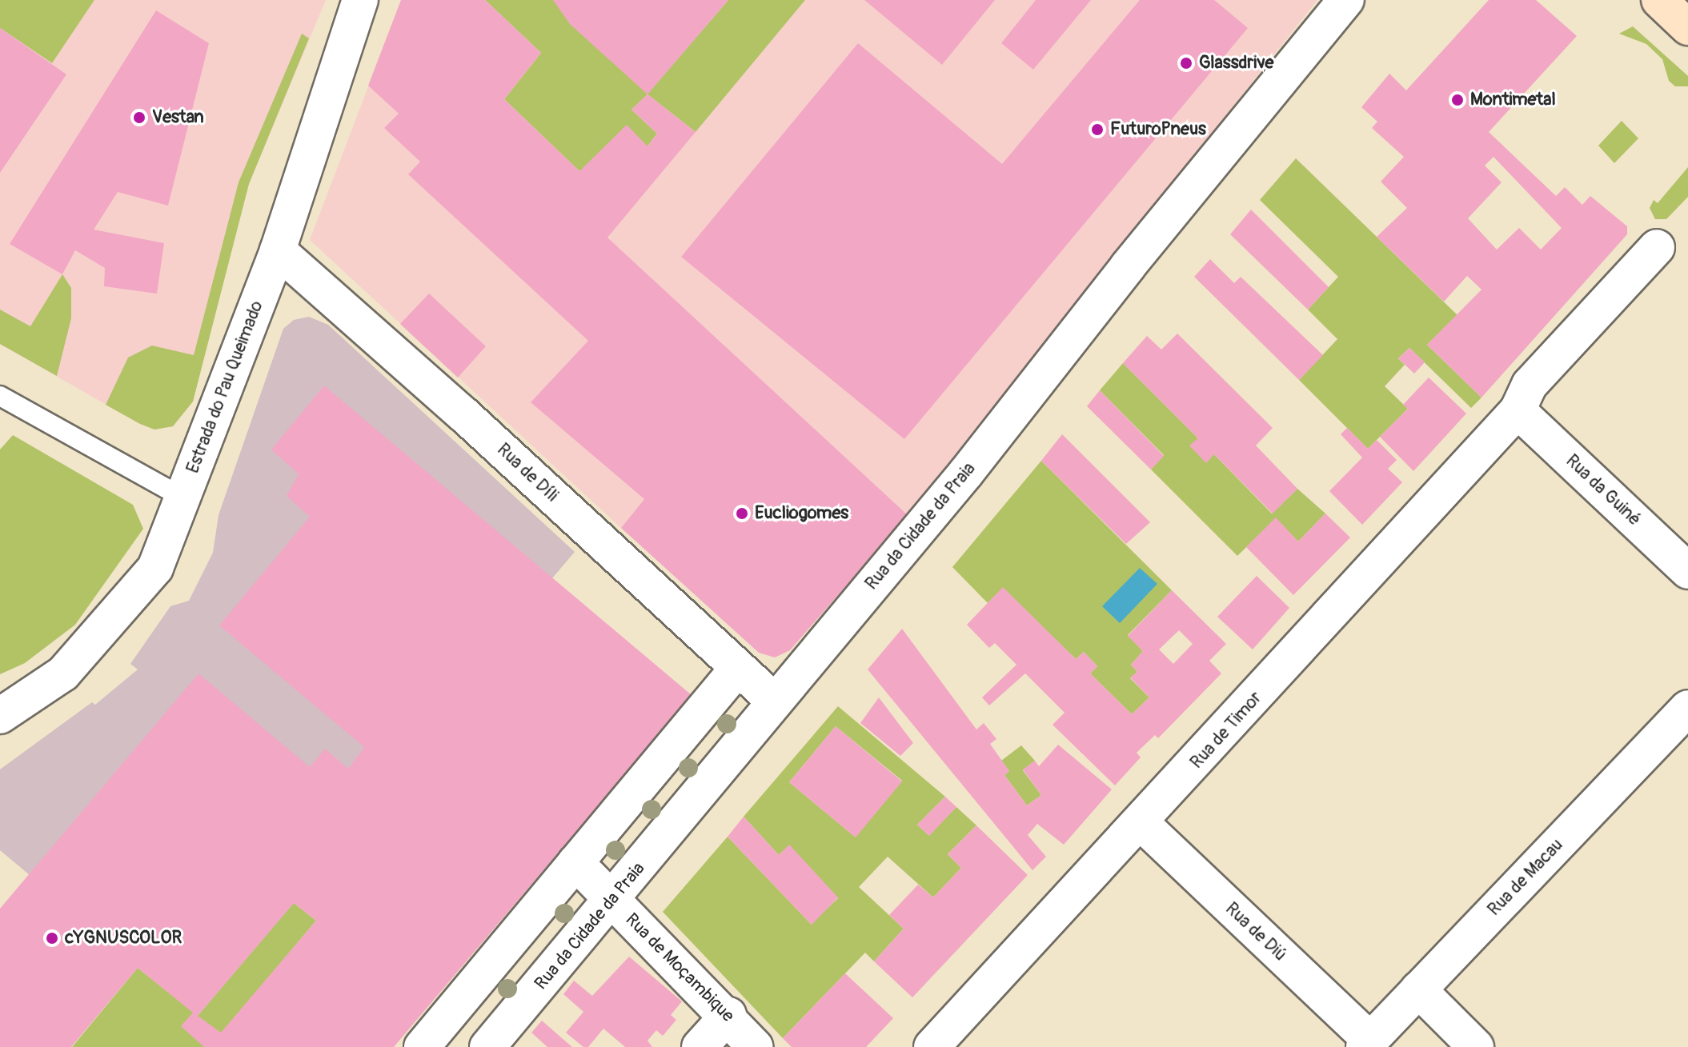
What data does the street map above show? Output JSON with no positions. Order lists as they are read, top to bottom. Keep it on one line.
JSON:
{"streets":{"street":["Estrada do Pau Queimado","Rua de Díli","Rua da Guiné","Rua da Cidade da Praia","Rua de Timor","Rua de Macau","Rua de Diú","Rua de Moçambique"]},"crossings":[["Estrada do Pau Queimado","Rua de Díli"],["Rua de Díli","Rua da Cidade da Praia"],["Rua da Guiné","Rua de Timor"],["Rua da Cidade da Praia","Rua de Moçambique"],["Rua de Timor","Rua de Diú"],["Rua de Macau","Rua de Diú"]],"places":["Glassdrive","Montimetal","Vestan","FuturoPneus","Eucliogomes","cYGNUSCOLOR"]}
